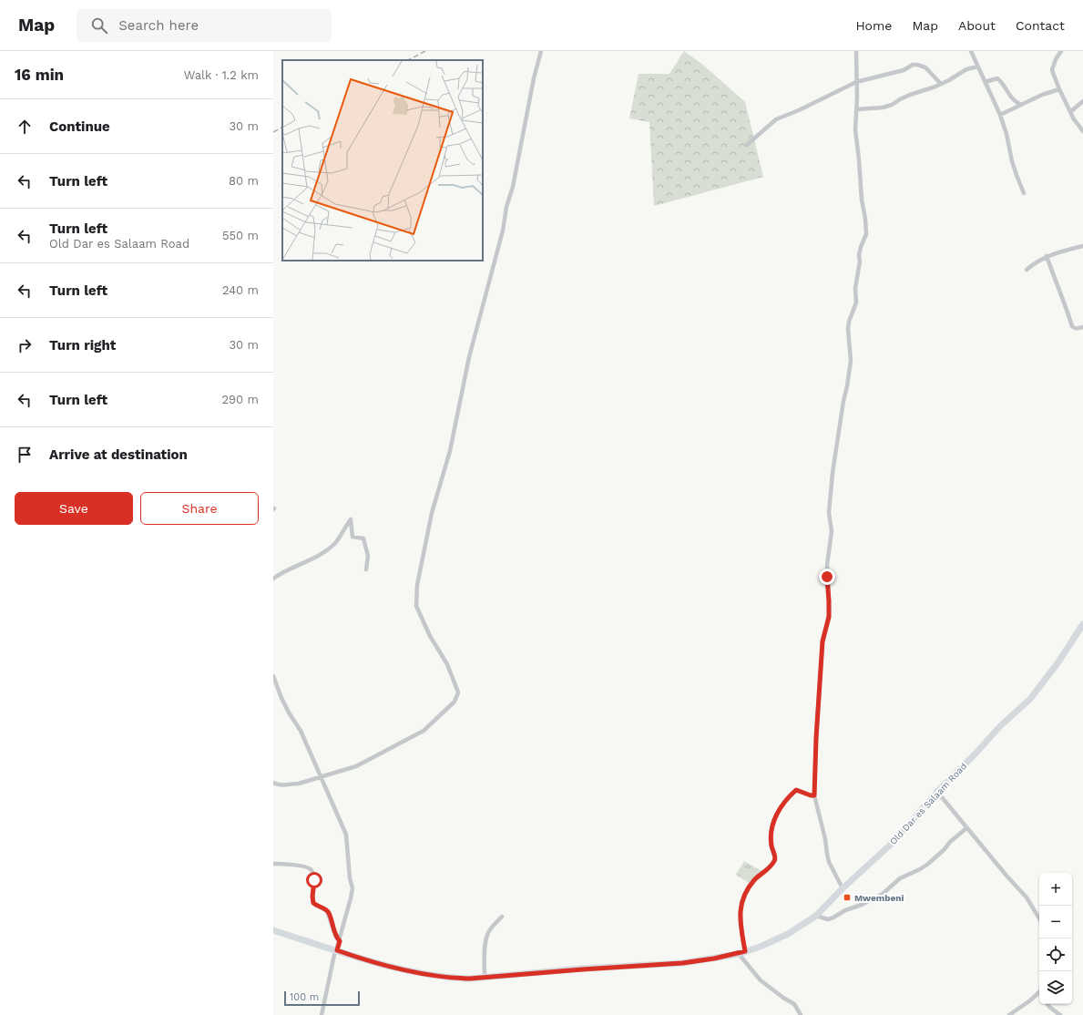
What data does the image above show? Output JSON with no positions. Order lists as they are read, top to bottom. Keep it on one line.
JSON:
{"streets":{"street":["Old Dar es Salaam Road"]},"places":{"transit":["Mwembeni"]},"scale_bar":"100 m","page":{"header":"Map","search":"Search here","nav":["Home","Map","About","Contact"],"heading":["16 min","Walk · 1.2 km"],"list":[["Continue","30 m"],["Turn left","80 m"],["Turn left","Old Dar es Salaam Road","550 m"],["Turn left","240 m"],["Turn right","30 m"],["Turn left","290 m"],"Arrive at destination"],"buttons":["Save","Share"],"map_buttons":["+","−"],"scale":"100 m"}}
